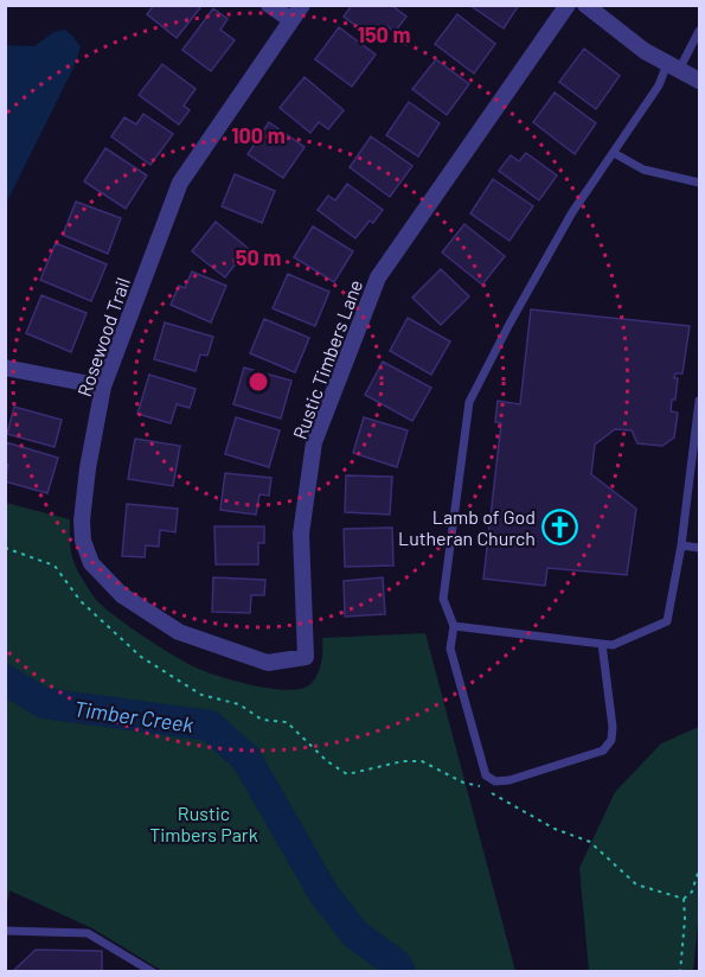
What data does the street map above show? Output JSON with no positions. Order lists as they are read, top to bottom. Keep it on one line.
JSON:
{"streets":{"street":["Rosewood Trail","Rustic Timbers Lane"]},"crossings":[["Rosewood Trail","Rustic Timbers Lane"]],"water":["Timber Creek"],"parks":["Rustic Timbers Park"],"places":{"church":["Lamb of God Lutheran Church"]},"rings":["150 m","100 m","50 m"]}
